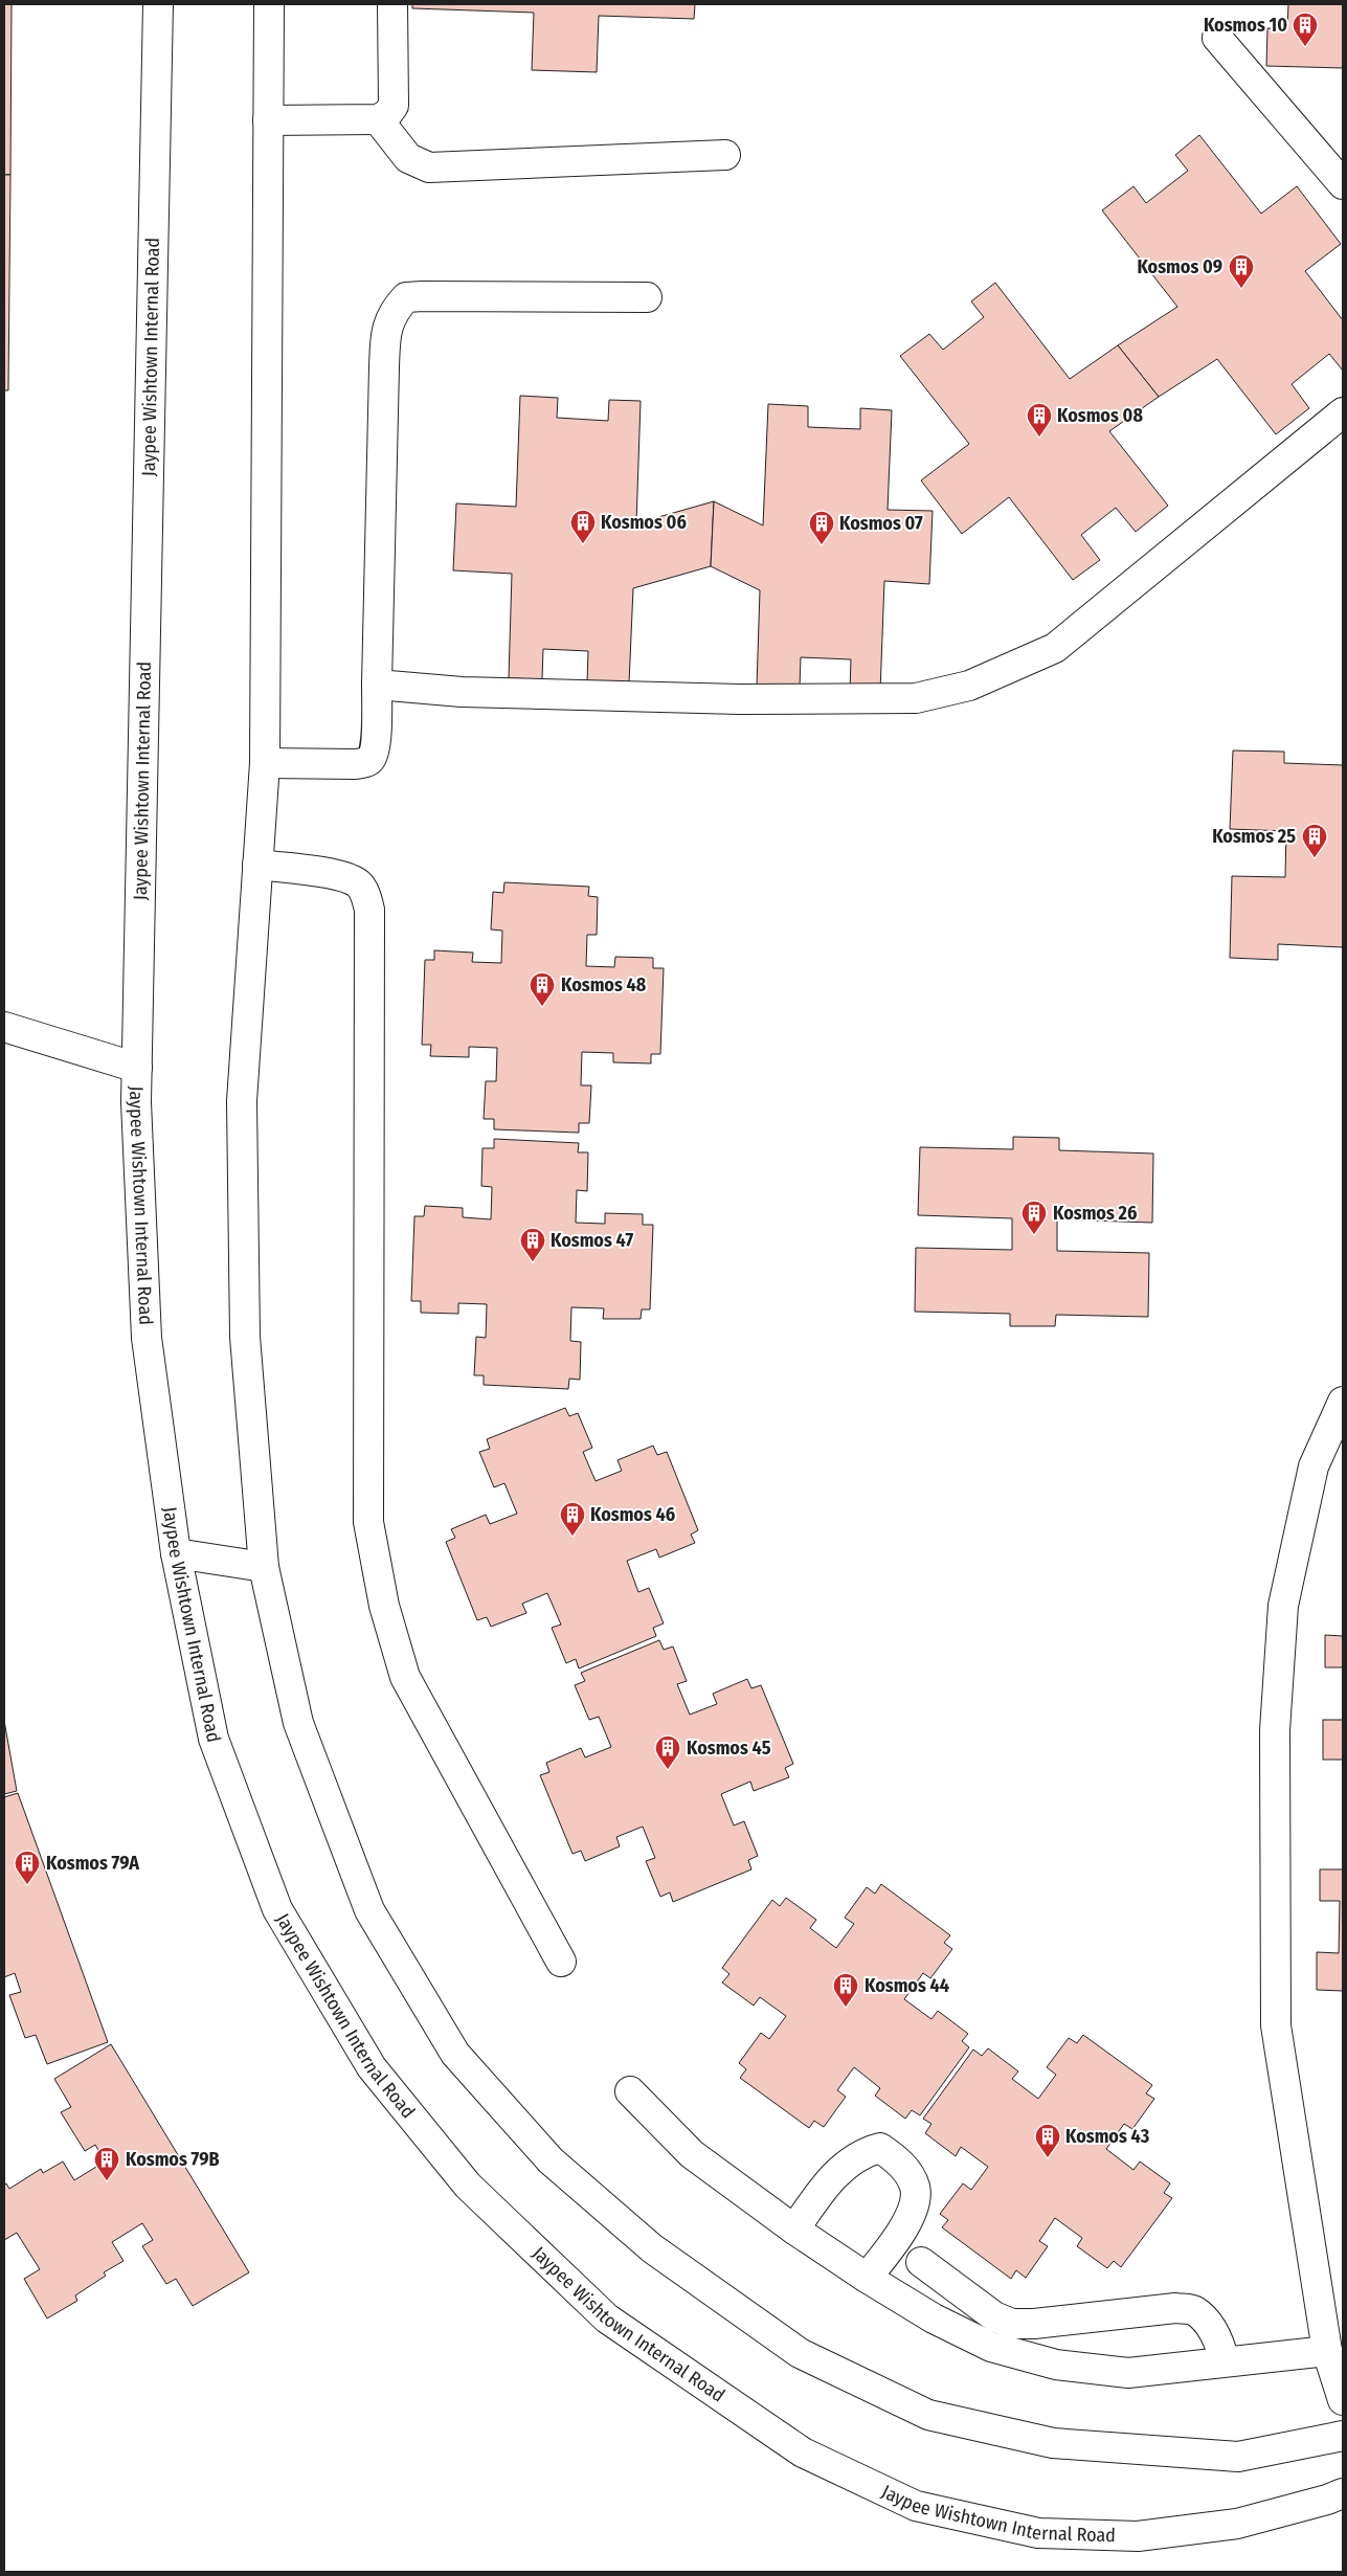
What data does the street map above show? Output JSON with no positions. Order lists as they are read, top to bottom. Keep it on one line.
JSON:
{"streets":{"street":["Jaypee Wishtown Internal Road"]},"places":{"building":["Kosmos 10","Kosmos 09","Kosmos 08","Kosmos 06","Kosmos 07","Kosmos 25","Kosmos 48","Kosmos 26","Kosmos 47","Kosmos 46","Kosmos 45","Kosmos 79A","Kosmos 44","Kosmos 43","Kosmos 79B"]}}
